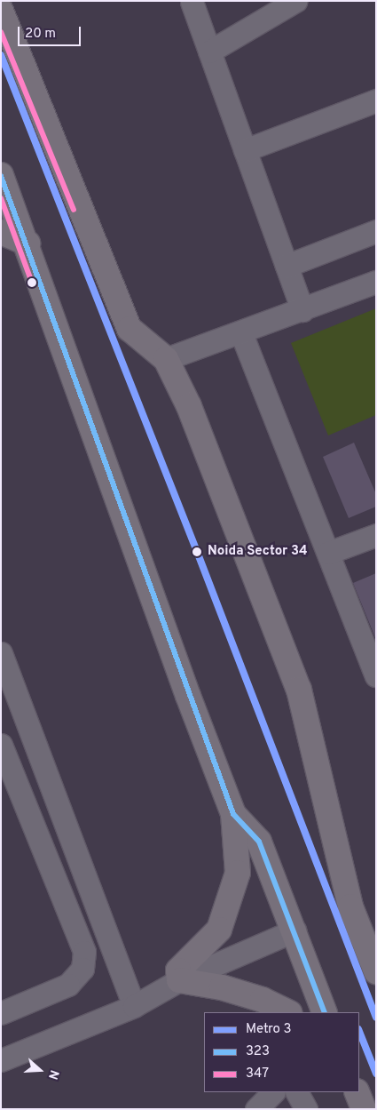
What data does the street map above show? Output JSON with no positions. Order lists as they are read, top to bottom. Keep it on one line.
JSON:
{"places":["Noida Sector 34"],"lines":["transit line 347","metro line 3","transit line 323"],"legend":["Metro 3","323","347"],"scale_bar":"20 m","north":"right"}
